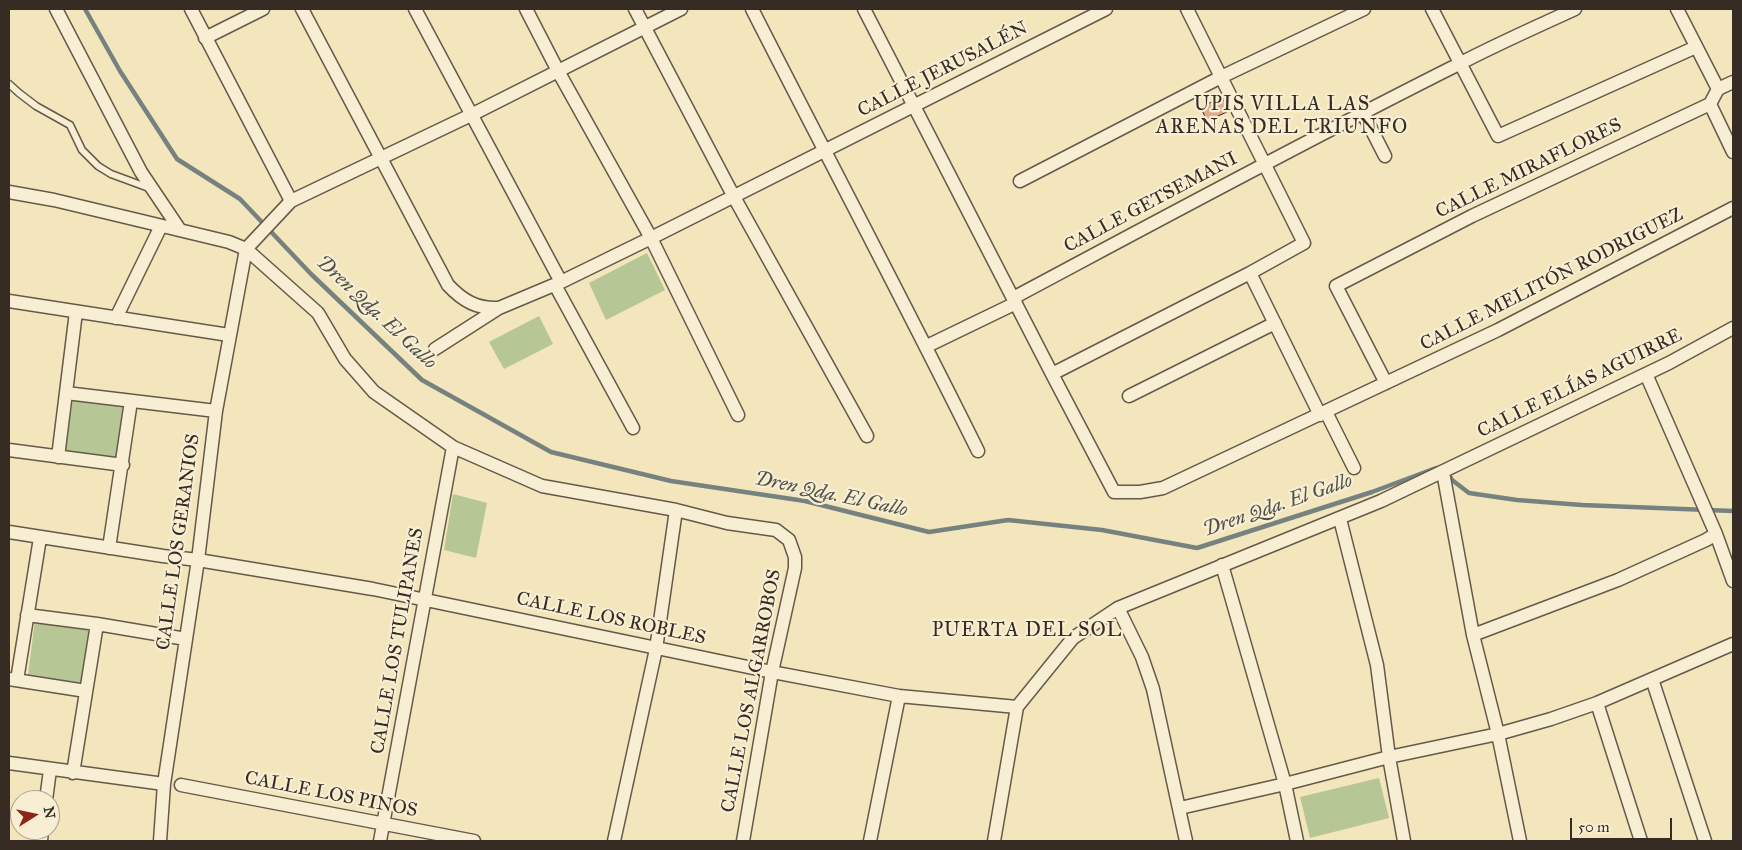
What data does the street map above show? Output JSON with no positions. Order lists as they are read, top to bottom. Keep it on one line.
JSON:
{"streets":{"street":["CALLE JERUSALÉN","CALLE MIRAFLORES","CALLE GETSEMANI","CALLE MELITÓN RODRIGUEZ","CALLE ELÍAS AGUIRRE","CALLE LOS GERANIOS","CALLE LOS ROBLES","CALLE LOS TULIPANES","CALLE LOS ALGARROBOS","CALLE LOS PINOS"]},"crossings":[["CALLE MIRAFLORES","CALLE MELITÓN RODRIGUEZ"],["CALLE ELÍAS AGUIRRE","CALLE LOS ROBLES"],["CALLE LOS GERANIOS","CALLE LOS ROBLES"],["CALLE LOS ROBLES","CALLE LOS TULIPANES"],["CALLE LOS ROBLES","CALLE LOS ALGARROBOS"],["CALLE LOS TULIPANES","CALLE LOS PINOS"]],"districts":["UPIS VILLA LAS ARENAS DEL TRIUNFO","PUERTA DEL SOL"],"water":["Dren Qda. El Gallo"],"scale_bar":"50 m","north":"right"}
